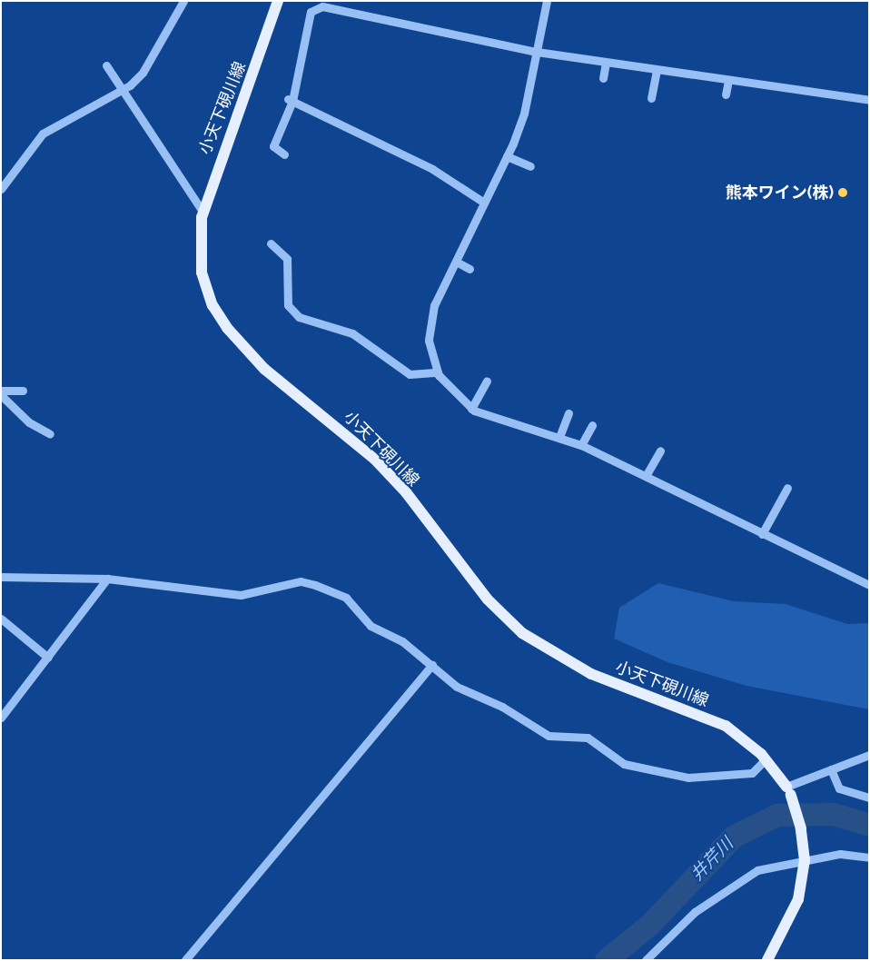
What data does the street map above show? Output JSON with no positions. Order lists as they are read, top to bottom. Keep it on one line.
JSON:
{"streets":{"main road":["小天下硯川線"]},"water":["井芹川"],"places":["熊本ワイン(株)"]}
